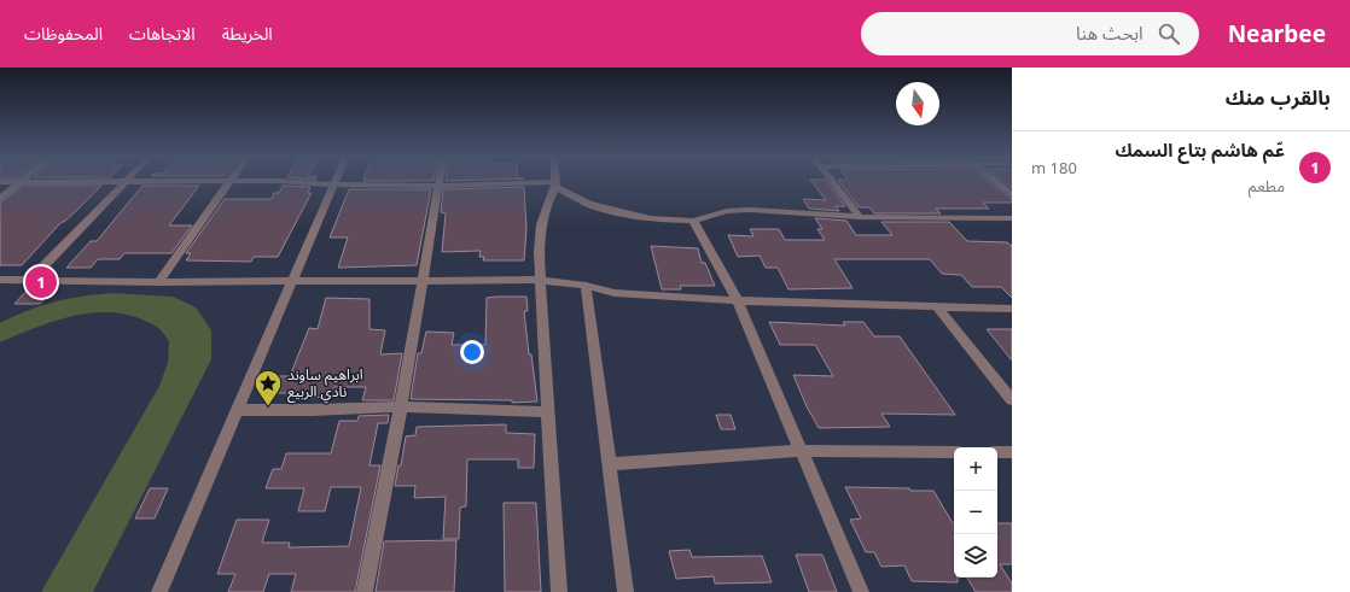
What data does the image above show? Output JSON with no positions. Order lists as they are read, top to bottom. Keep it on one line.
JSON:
{"places":{"place":["ابراهيم ساوند نادي الربيع"]},"north":"bottom","page":{"header":"Nearbee","search":"ابحث هنا","nav":["الخريطة","الاتجاهات","المحفوظات"],"heading":"بالقرب منك","list":[{"mark":"1","name":"عّم هاشم بتاع السمك","note":"مطعم","value":"180 m"}],"pins":"1","map_buttons":["+","−"]}}
